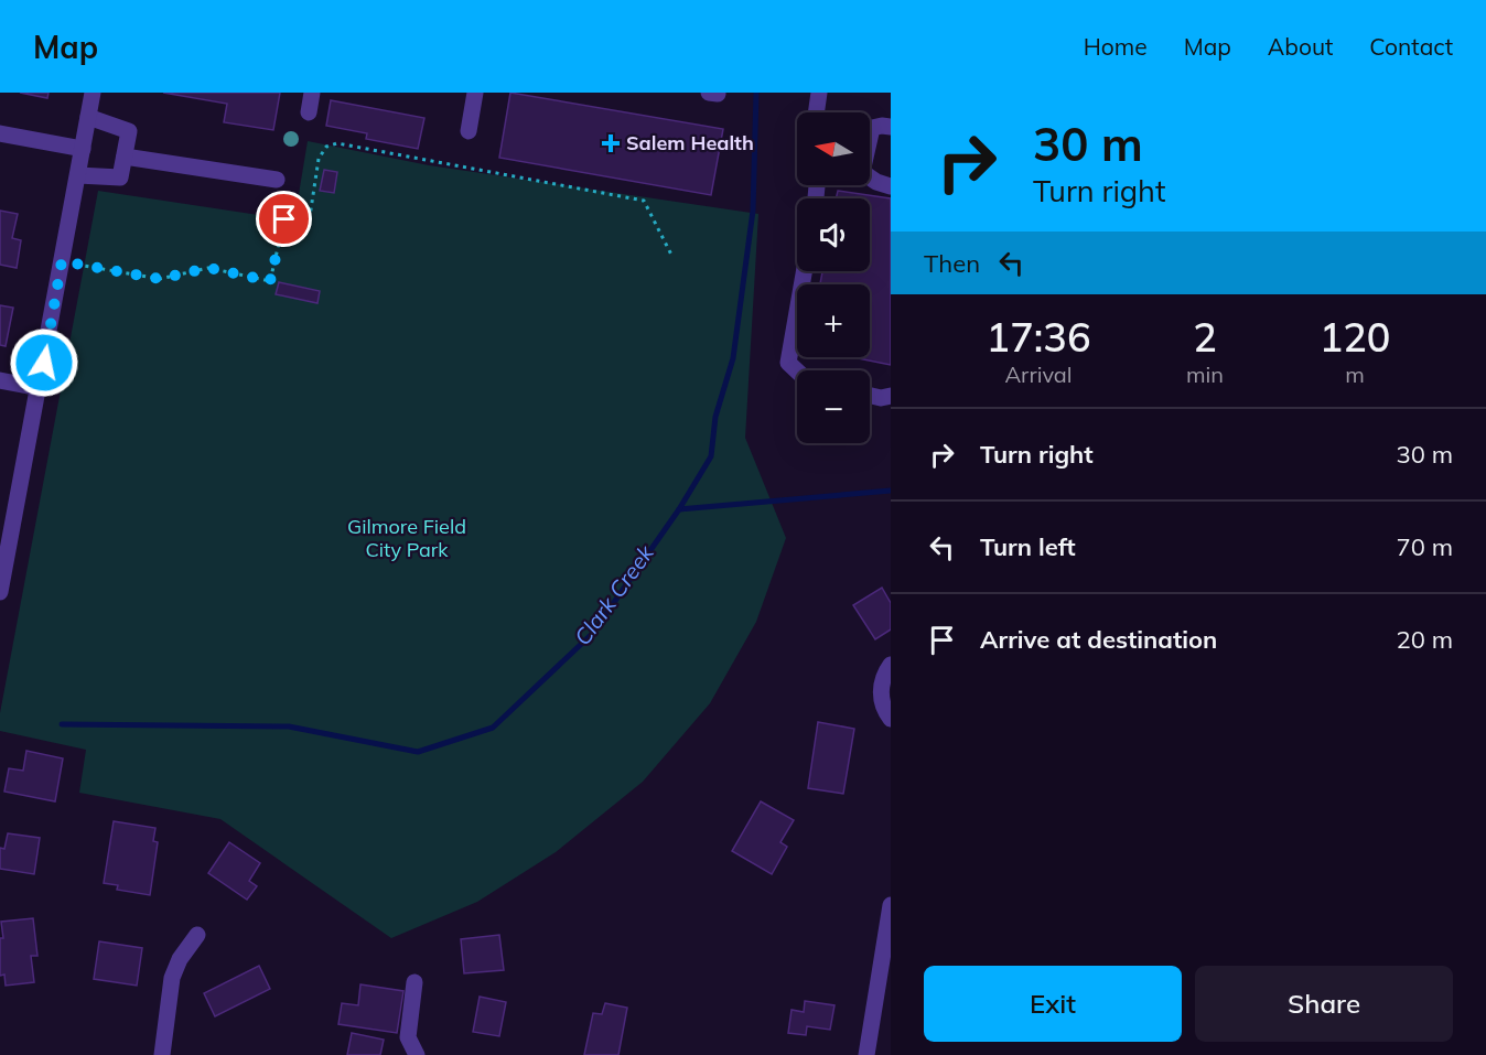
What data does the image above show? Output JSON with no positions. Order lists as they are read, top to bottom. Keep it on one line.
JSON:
{"water":["Clark Creek"],"parks":["Gilmore Field City Park"],"places":{"health":["Salem Health"]},"north":"left","page":{"header":"Map","nav":["Home","Map","About","Contact"],"turn":["30 m","Turn right"],"map_buttons":["+","−"],"then":"Then","eta":["17:36","Arrival","2","min","120","m"],"list":[{"name":"Turn right","value":"30 m"},{"name":"Turn left","value":"70 m"},{"name":"Arrive at destination","value":"20 m"}],"buttons":["Exit","Share"]}}
